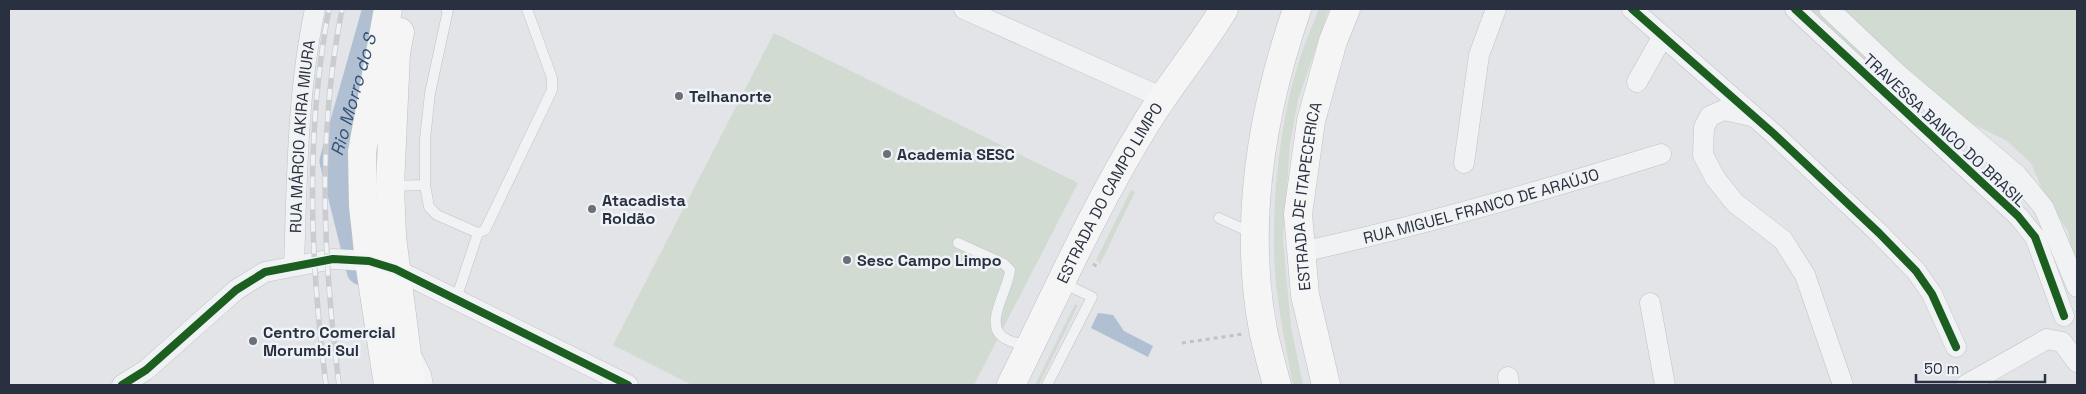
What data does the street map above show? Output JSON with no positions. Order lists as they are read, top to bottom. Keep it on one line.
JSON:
{"streets":{"main road":["ESTRADA DO CAMPO LIMPO","ESTRADA DE ITAPECERICA"],"street":["TRAVESSA BANCO DO BRASIL","RUA MÁRCIO AKIRA MIURA","RUA MIGUEL FRANCO DE ARAÚJO"]},"crossings":[["ESTRADA DE ITAPECERICA","RUA MIGUEL FRANCO DE ARAÚJO"]],"water":["Rio Morro do S"],"places":["Telhanorte","Academia SESC","Atacadista Roldão","Sesc Campo Limpo","Centro Comercial Morumbi Sul"],"scale_bar":"50 m"}
